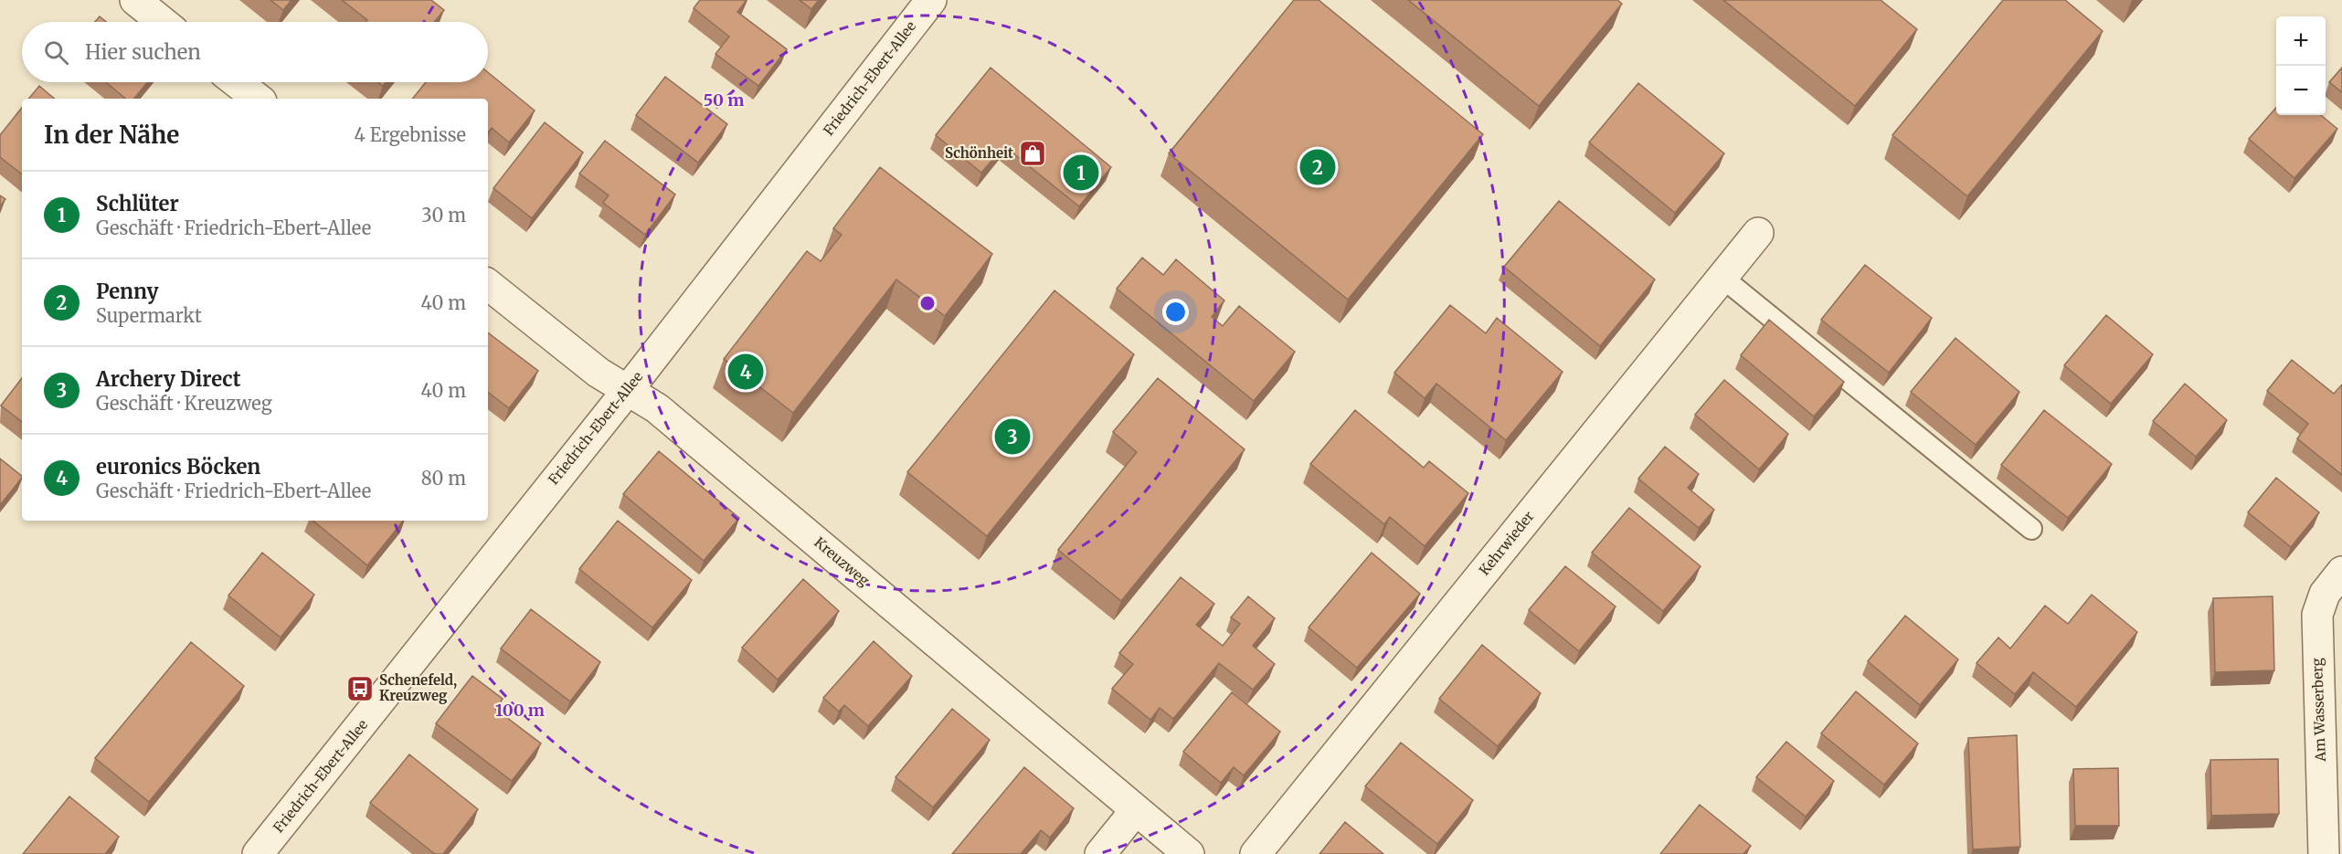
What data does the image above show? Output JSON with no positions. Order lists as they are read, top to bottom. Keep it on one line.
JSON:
{"streets":{"street":["Friedrich-Ebert-Allee","Kehrwieder","Kreuzweg","Am Wasserberg"]},"crossings":[["Friedrich-Ebert-Allee","Kreuzweg"]],"places":{"shop":["Schönheit"],"bus stop":["Schenefeld, Kreuzweg"]},"page":{"map_buttons":["+","−"],"search":"Hier suchen","heading":["In der Nähe","4 Ergebnisse"],"pins":["2","1","4","3"],"list":[{"mark":"1","name":"Schlüter","note":"Geschäft · Friedrich-Ebert-Allee","value":"30 m"},{"mark":"2","name":"Penny","note":"Supermarkt","value":"40 m"},{"mark":"3","name":"Archery Direct","note":"Geschäft · Kreuzweg","value":"40 m"},{"mark":"4","name":"euronics Böcken","note":"Geschäft · Friedrich-Ebert-Allee","value":"80 m"}]},"rings":["50 m","100 m"]}
